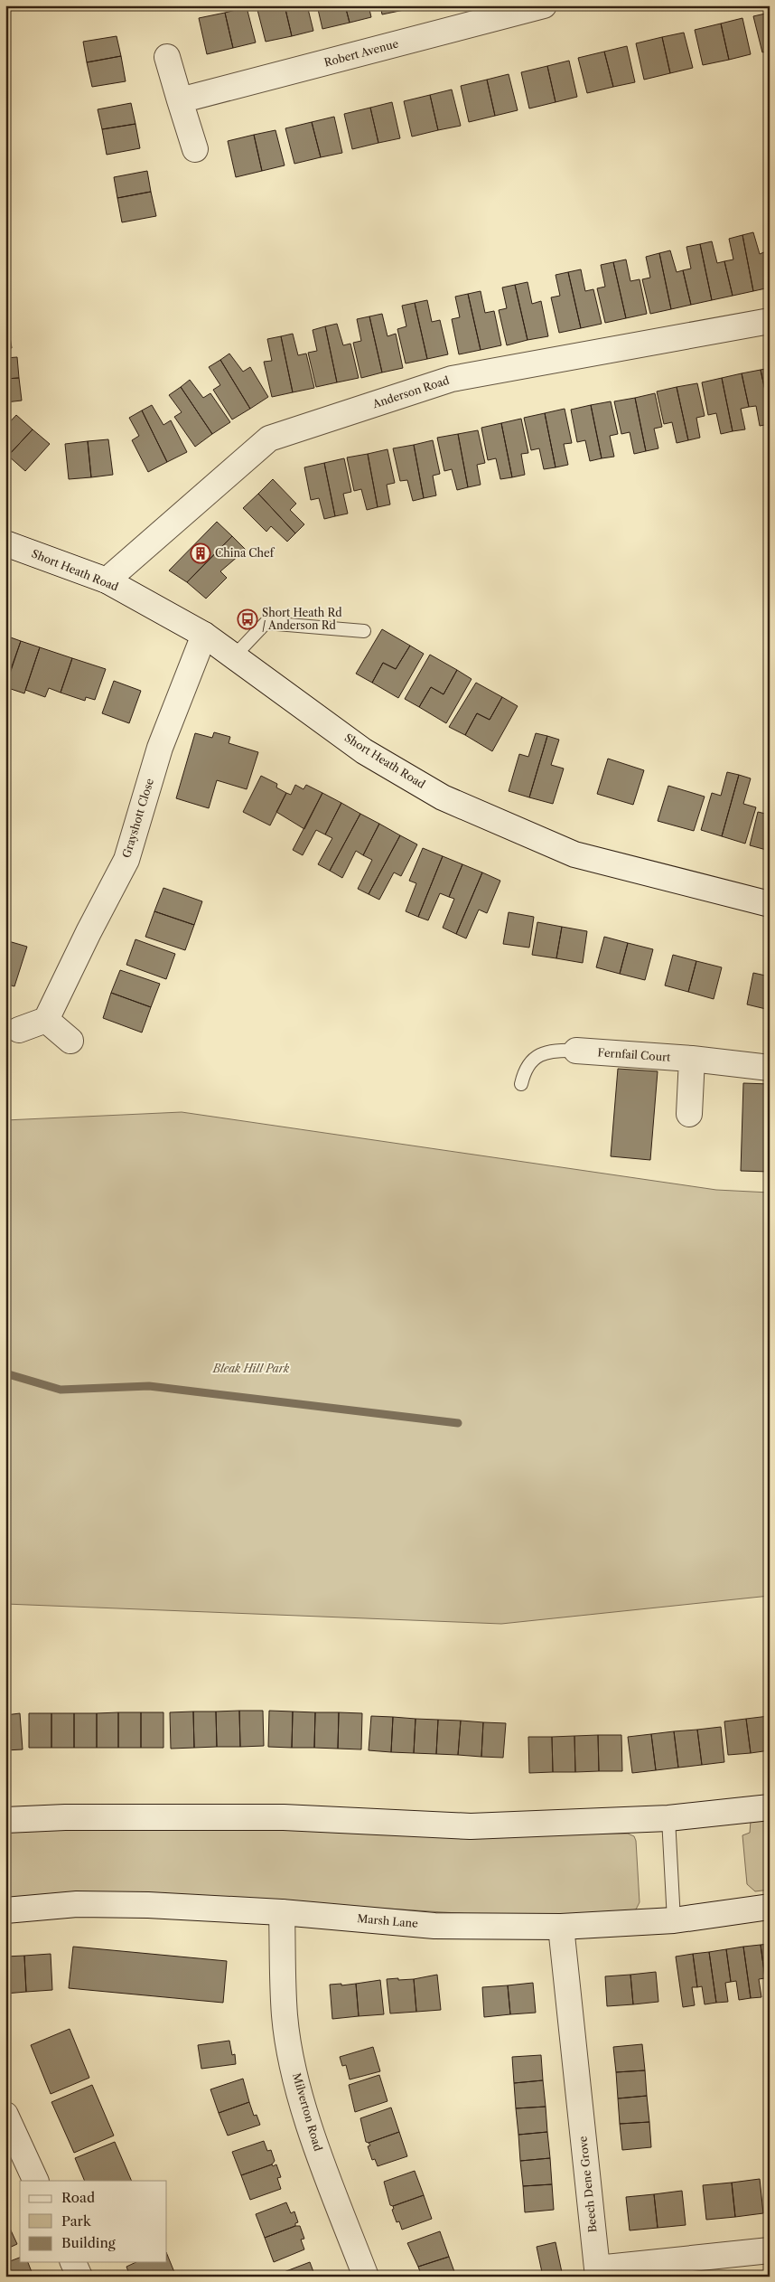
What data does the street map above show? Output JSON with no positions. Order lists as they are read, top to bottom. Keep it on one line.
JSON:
{"streets":{"street":["Robert Avenue","Anderson Road","Short Heath Road","Grayshott Close","Fernfail Court","Marsh Lane","Milverton Road","Beech Dene Grove"]},"crossings":[["Anderson Road","Short Heath Road"],["Short Heath Road","Grayshott Close"],["Marsh Lane","Milverton Road"],["Marsh Lane","Beech Dene Grove"]],"parks":["Bleak Hill Park"],"places":{"building":["China Chef"],"bus stop":["Short Heath Rd / Anderson Rd"]},"legend":["Road","Park","Building"]}
